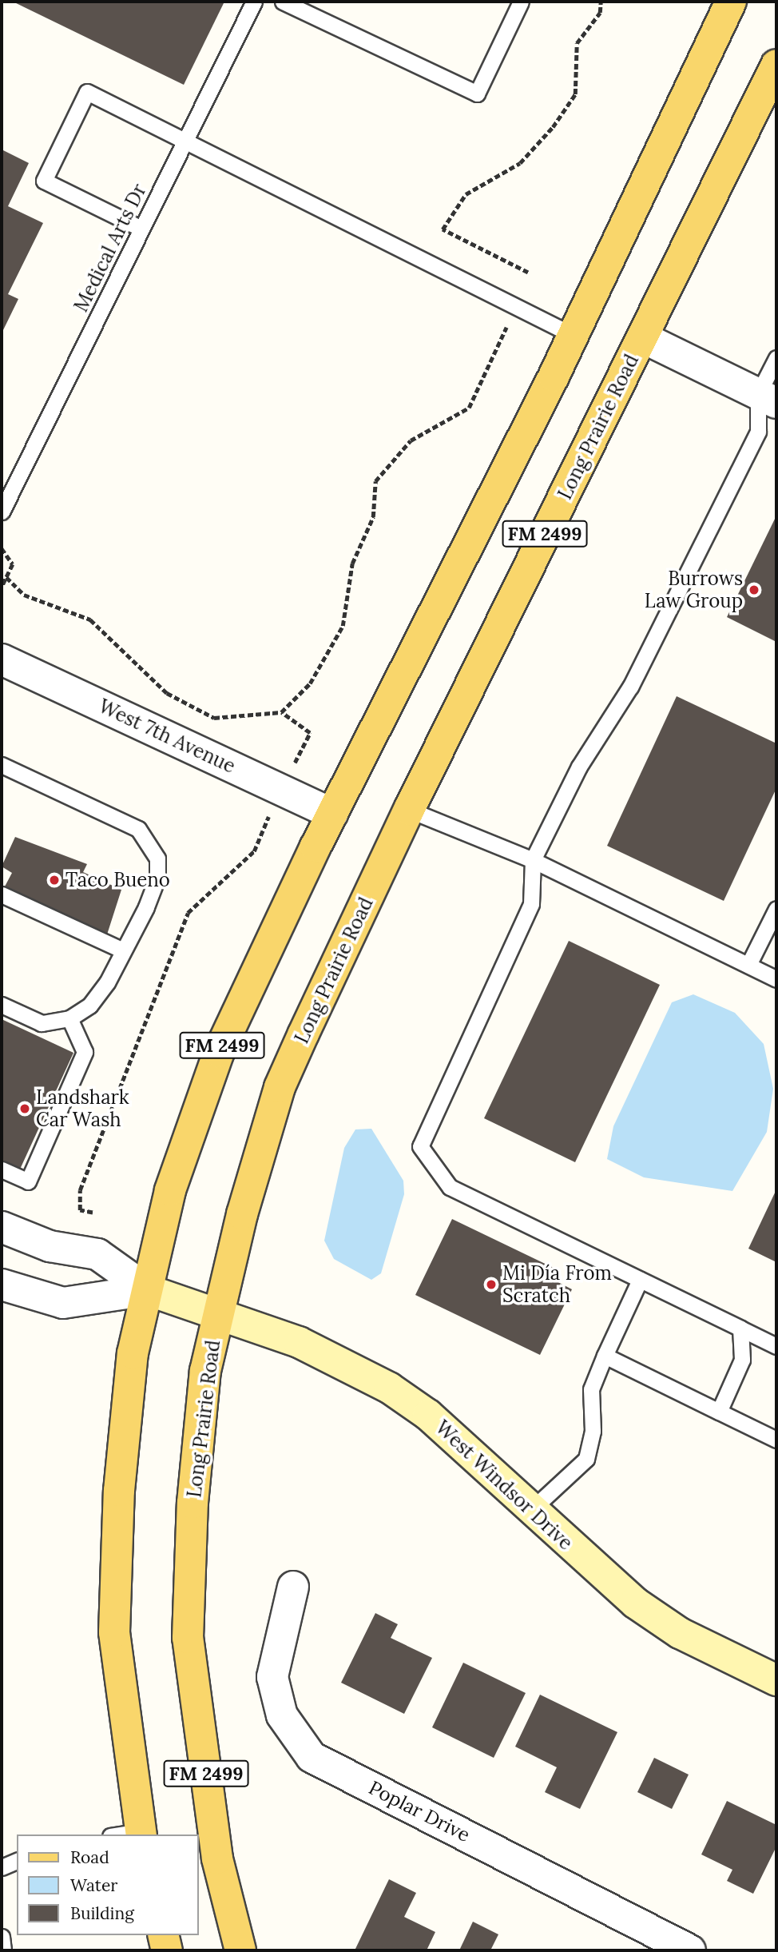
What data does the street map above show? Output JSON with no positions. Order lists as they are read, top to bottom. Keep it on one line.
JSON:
{"streets":{"main road":["Long Prairie Road","FM 2499"],"street":["West 7th Avenue","West Windsor Drive","Poplar Drive"],"lane":["Medical Arts Dr"]},"crossings":[["Long Prairie Road","West Windsor Drive"],["FM 2499","West 7th Avenue"],["FM 2499","West Windsor Drive"]],"places":["Burrows Law Group","Taco Bueno","Landshark Car Wash","Mi Día From Scratch"],"legend":["Road","Water","Building"]}
